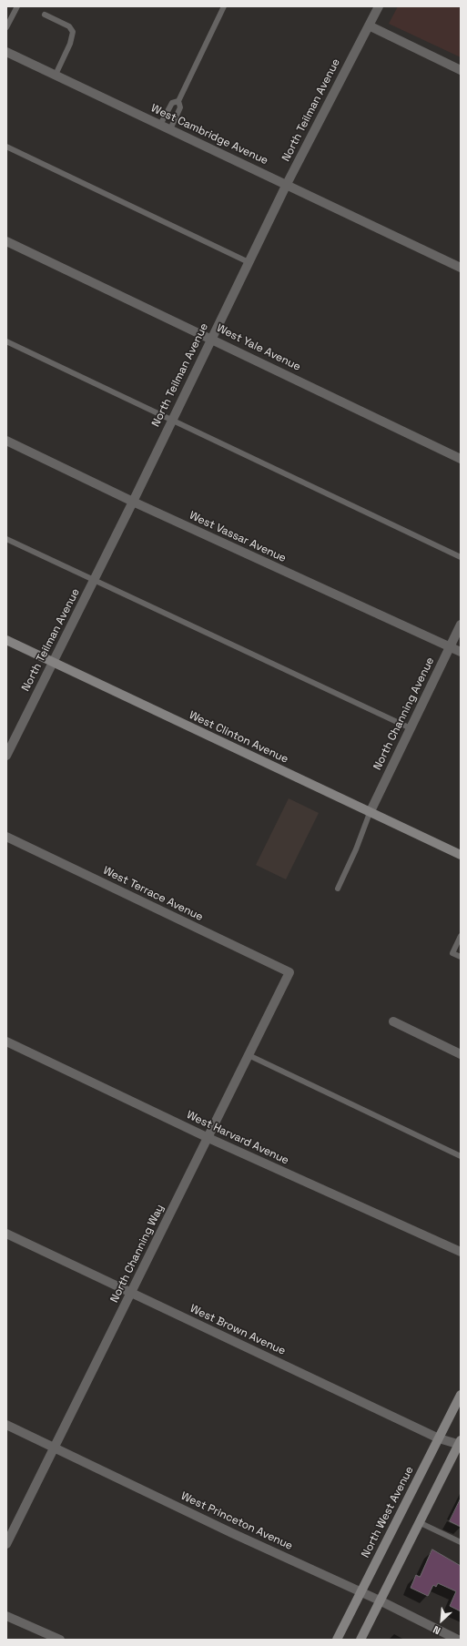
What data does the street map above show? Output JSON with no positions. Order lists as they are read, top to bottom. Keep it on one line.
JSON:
{"streets":{"main road":["West Clinton Avenue","North West Avenue"],"street":["North Teilman Avenue","West Cambridge Avenue","West Yale Avenue","West Vassar Avenue","North Channing Avenue","West Terrace Avenue","West Harvard Avenue","North Channing Way","West Brown Avenue","West Princeton Avenue"]},"crossings":[["North Teilman Avenue","West Cambridge Avenue"],["North Teilman Avenue","West Yale Avenue"],["North Teilman Avenue","West Vassar Avenue"],["North Teilman Avenue","West Clinton Avenue"],["West Vassar Avenue","North Channing Avenue"],["North Channing Avenue","West Clinton Avenue"],["West Terrace Avenue","North Channing Way"],["West Harvard Avenue","North Channing Way"],["North Channing Way","West Brown Avenue"],["North Channing Way","West Princeton Avenue"],["West Brown Avenue","North West Avenue"],["North West Avenue","West Princeton Avenue"]],"north":"bottom left"}
